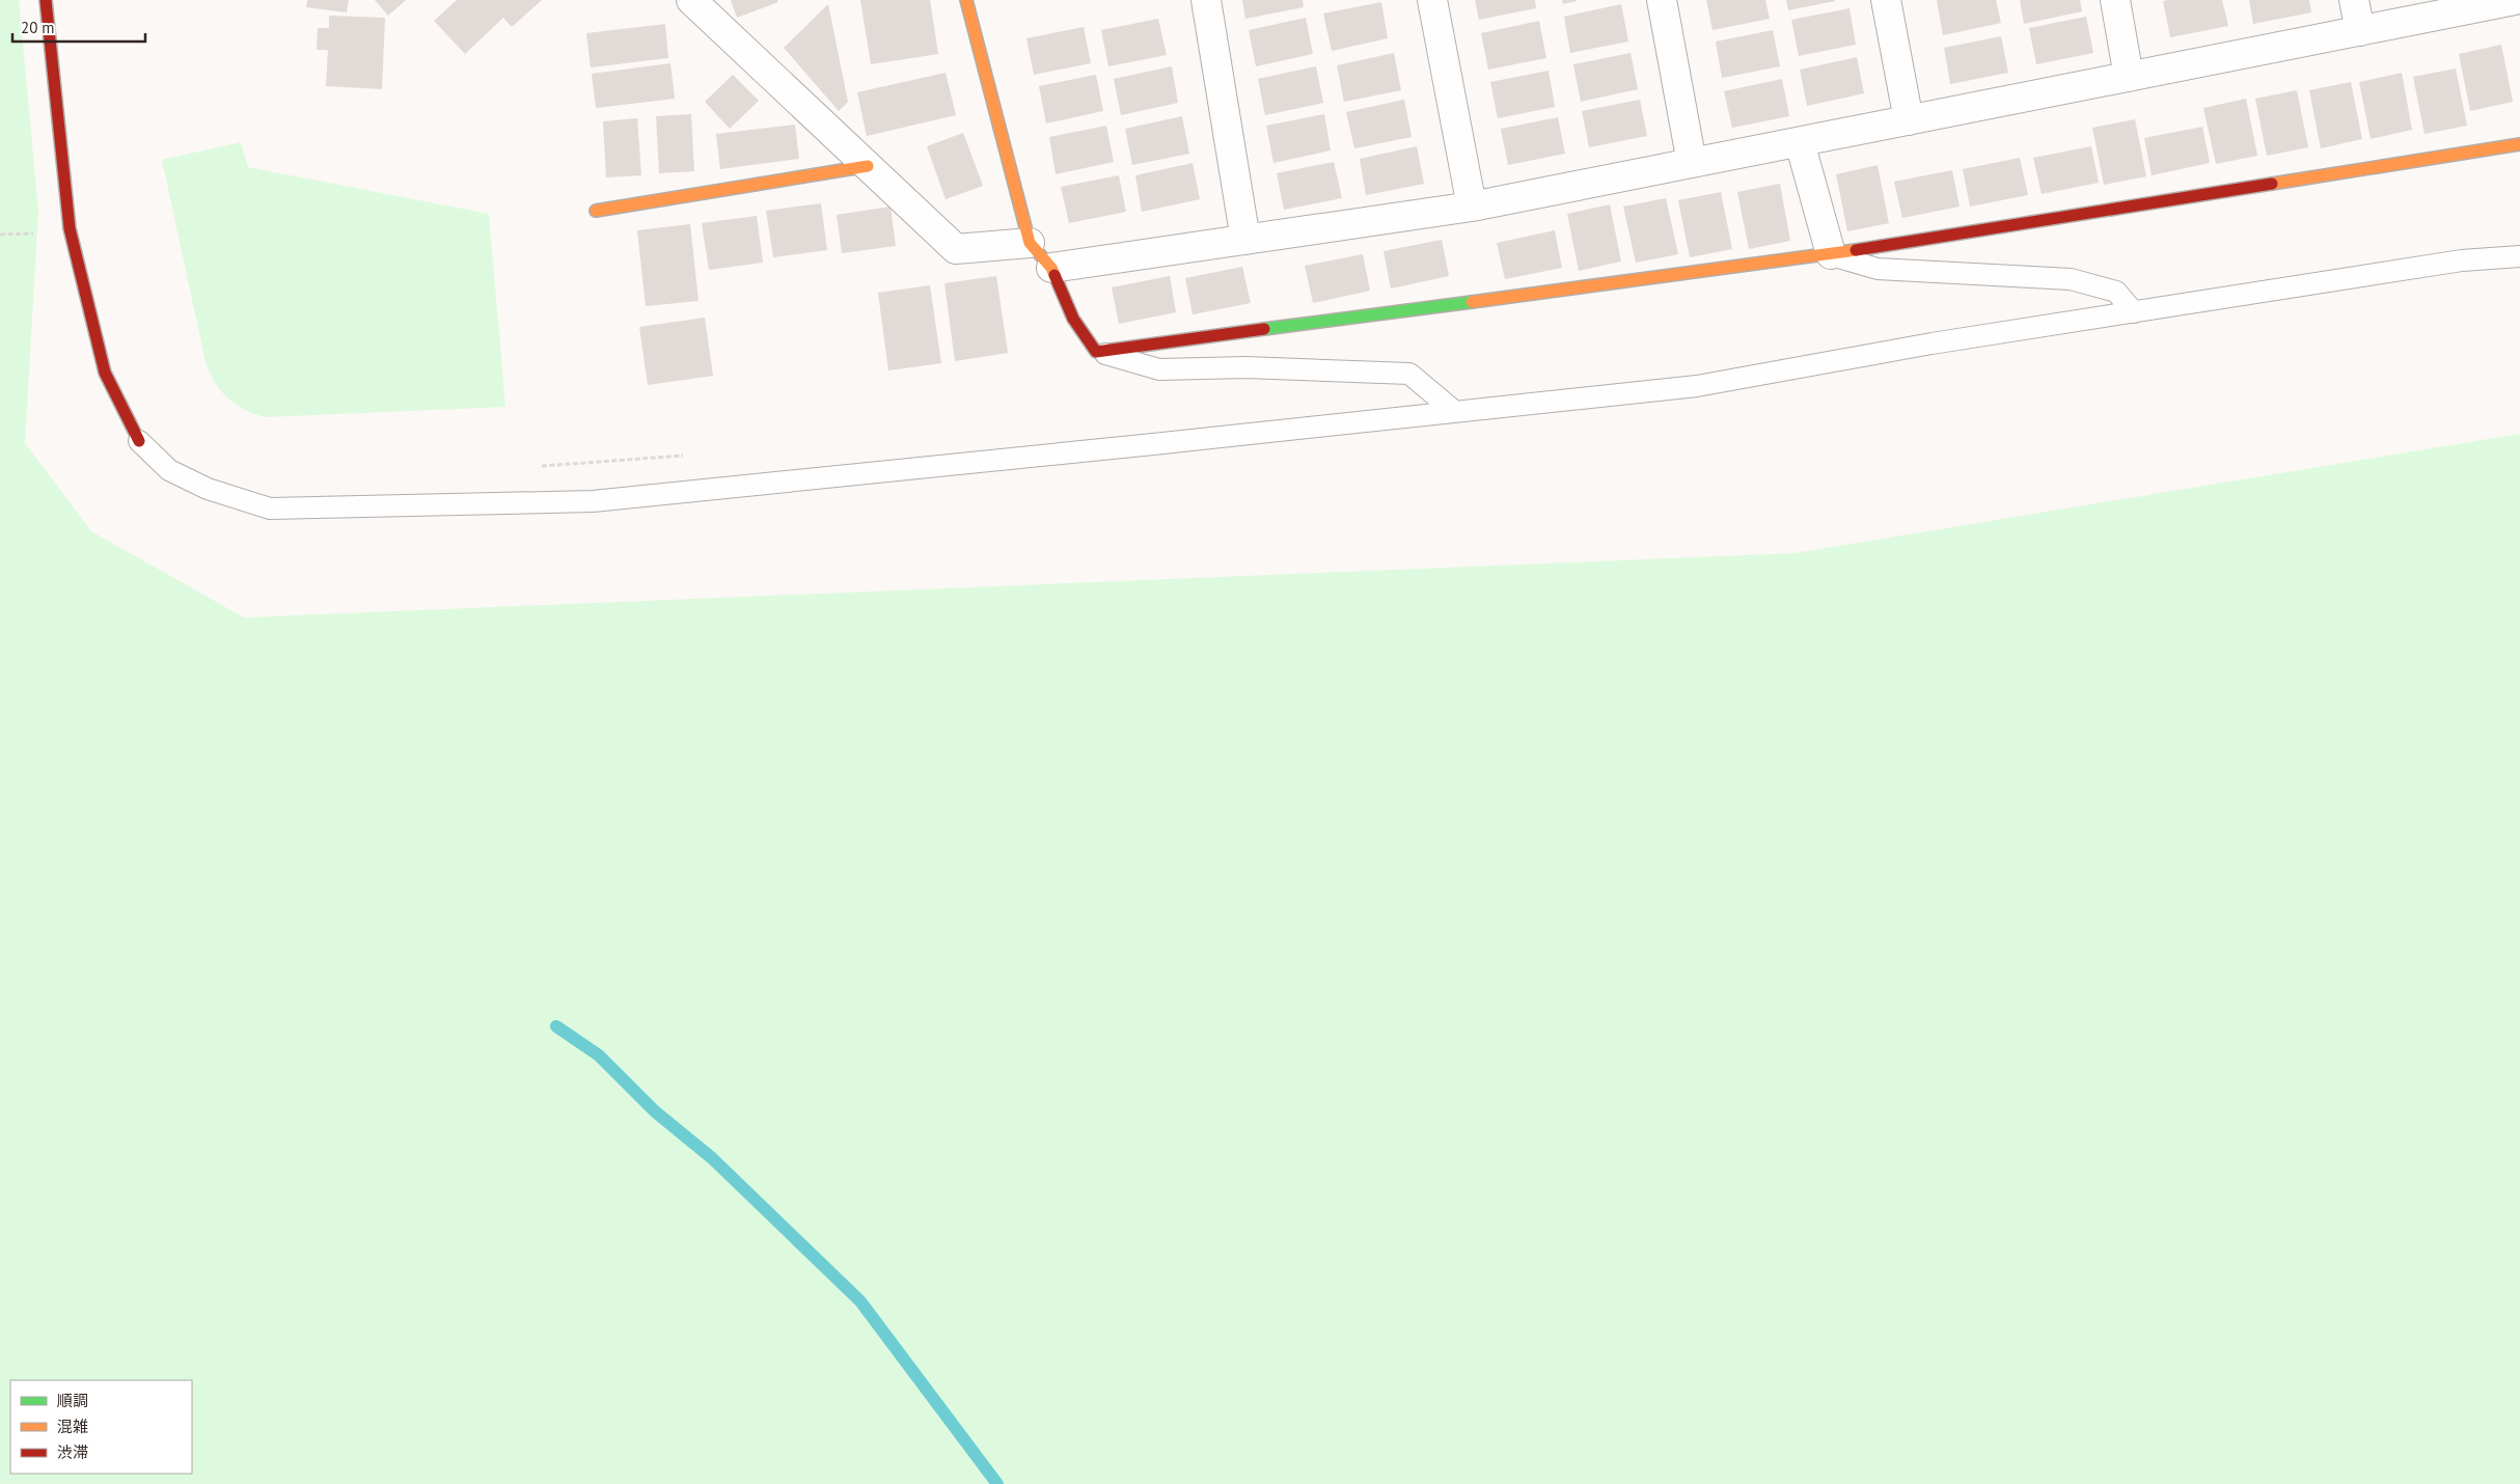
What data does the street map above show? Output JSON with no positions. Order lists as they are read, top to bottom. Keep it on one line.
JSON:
{"legend":["順調","混雑","渋滞"],"scale_bar":"20 m"}
